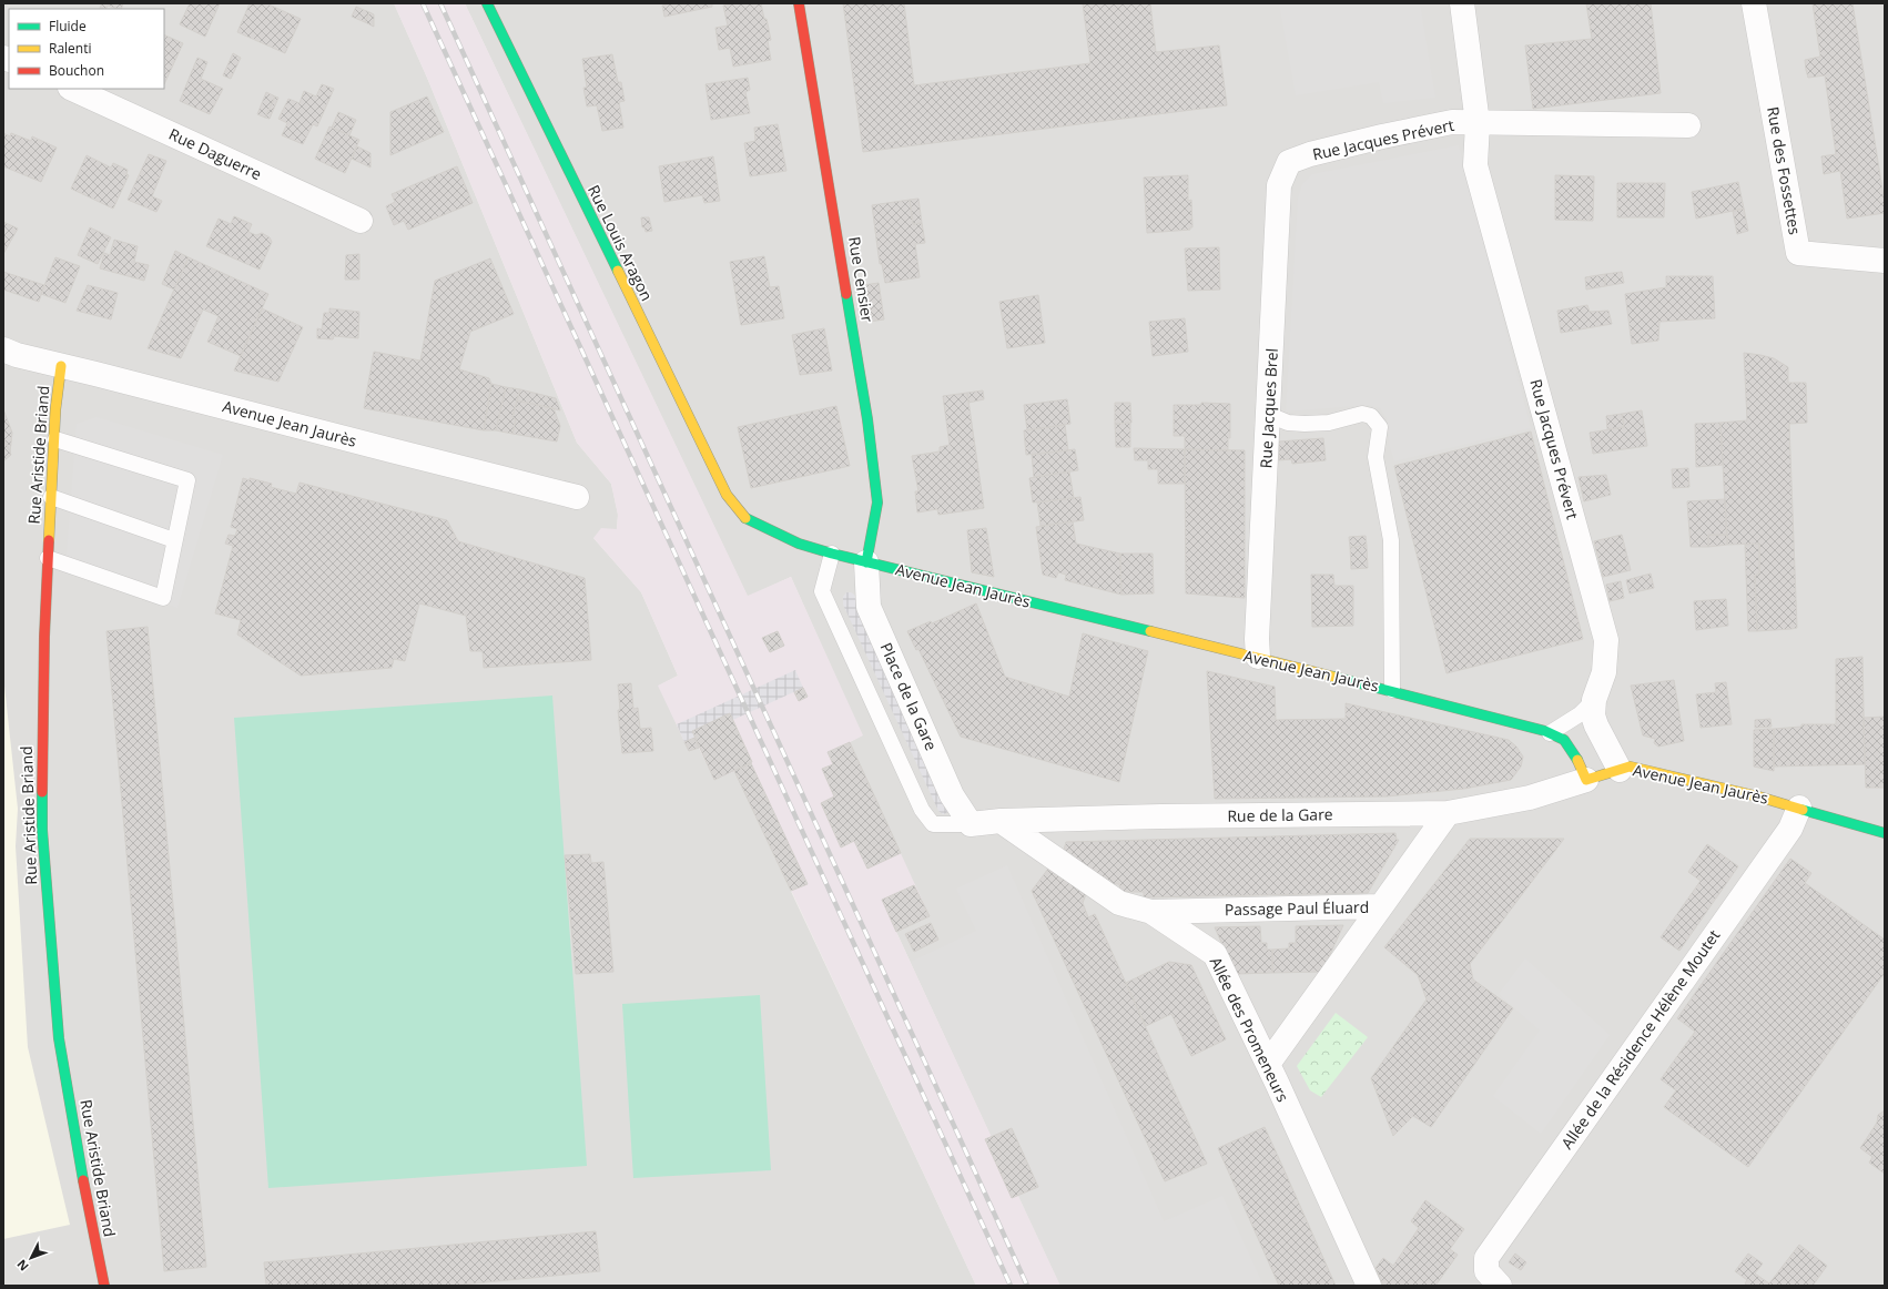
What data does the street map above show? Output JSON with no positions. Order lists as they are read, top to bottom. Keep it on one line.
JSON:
{"streets":{"street":["Rue Jacques Prévert","Rue Daguerre","Rue des Fossettes","Rue Louis Aragon","Rue Censier","Rue Jacques Brel","Avenue Jean Jaurès","Rue Aristide Briand","Place de la Gare","Rue de la Gare","Passage Paul Éluard","Allée des Promeneurs","Allée de la Résidence Hélène Moutet"]},"crossings":[["Rue Jacques Prévert","Rue Jacques Brel"],["Rue Jacques Prévert","Avenue Jean Jaurès"],["Rue Louis Aragon","Avenue Jean Jaurès"],["Rue Censier","Avenue Jean Jaurès"],["Rue Censier","Place de la Gare"],["Rue Jacques Brel","Avenue Jean Jaurès"],["Avenue Jean Jaurès","Rue Aristide Briand"],["Avenue Jean Jaurès","Place de la Gare"],["Avenue Jean Jaurès","Rue de la Gare"],["Avenue Jean Jaurès","Allée de la Résidence Hélène Moutet"],["Place de la Gare","Rue de la Gare"],["Rue de la Gare","Passage Paul Éluard"],["Rue de la Gare","Allée des Promeneurs"],["Passage Paul Éluard","Allée des Promeneurs"]],"legend":["Fluide","Ralenti","Bouchon"],"north":"bottom left"}
